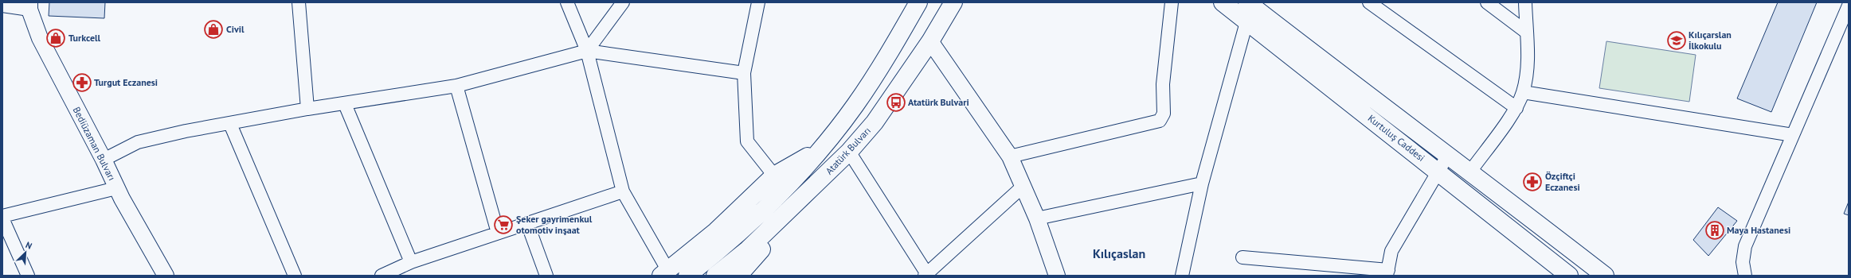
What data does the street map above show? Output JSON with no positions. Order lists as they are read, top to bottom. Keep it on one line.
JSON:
{"streets":{"main road":["Kurtuluş Caddesi","Atatürk Bulvarı"],"street":["Bediüzaman Bulvarı"]},"districts":["Kılıçaslan"],"places":{"shop":["Civil","Turkcell"],"school or university":["Kılıçarslan İlkokulu"],"pharmacy":["Turgut Eczanesi","Özçiftçi Eczanesi"],"bus stop":["Atatürk Bulvari"],"supermarket":["Şeker gayrimenkul otomotiv inşaat"],"building":["Maya Hastanesi"]},"north":"top right"}
